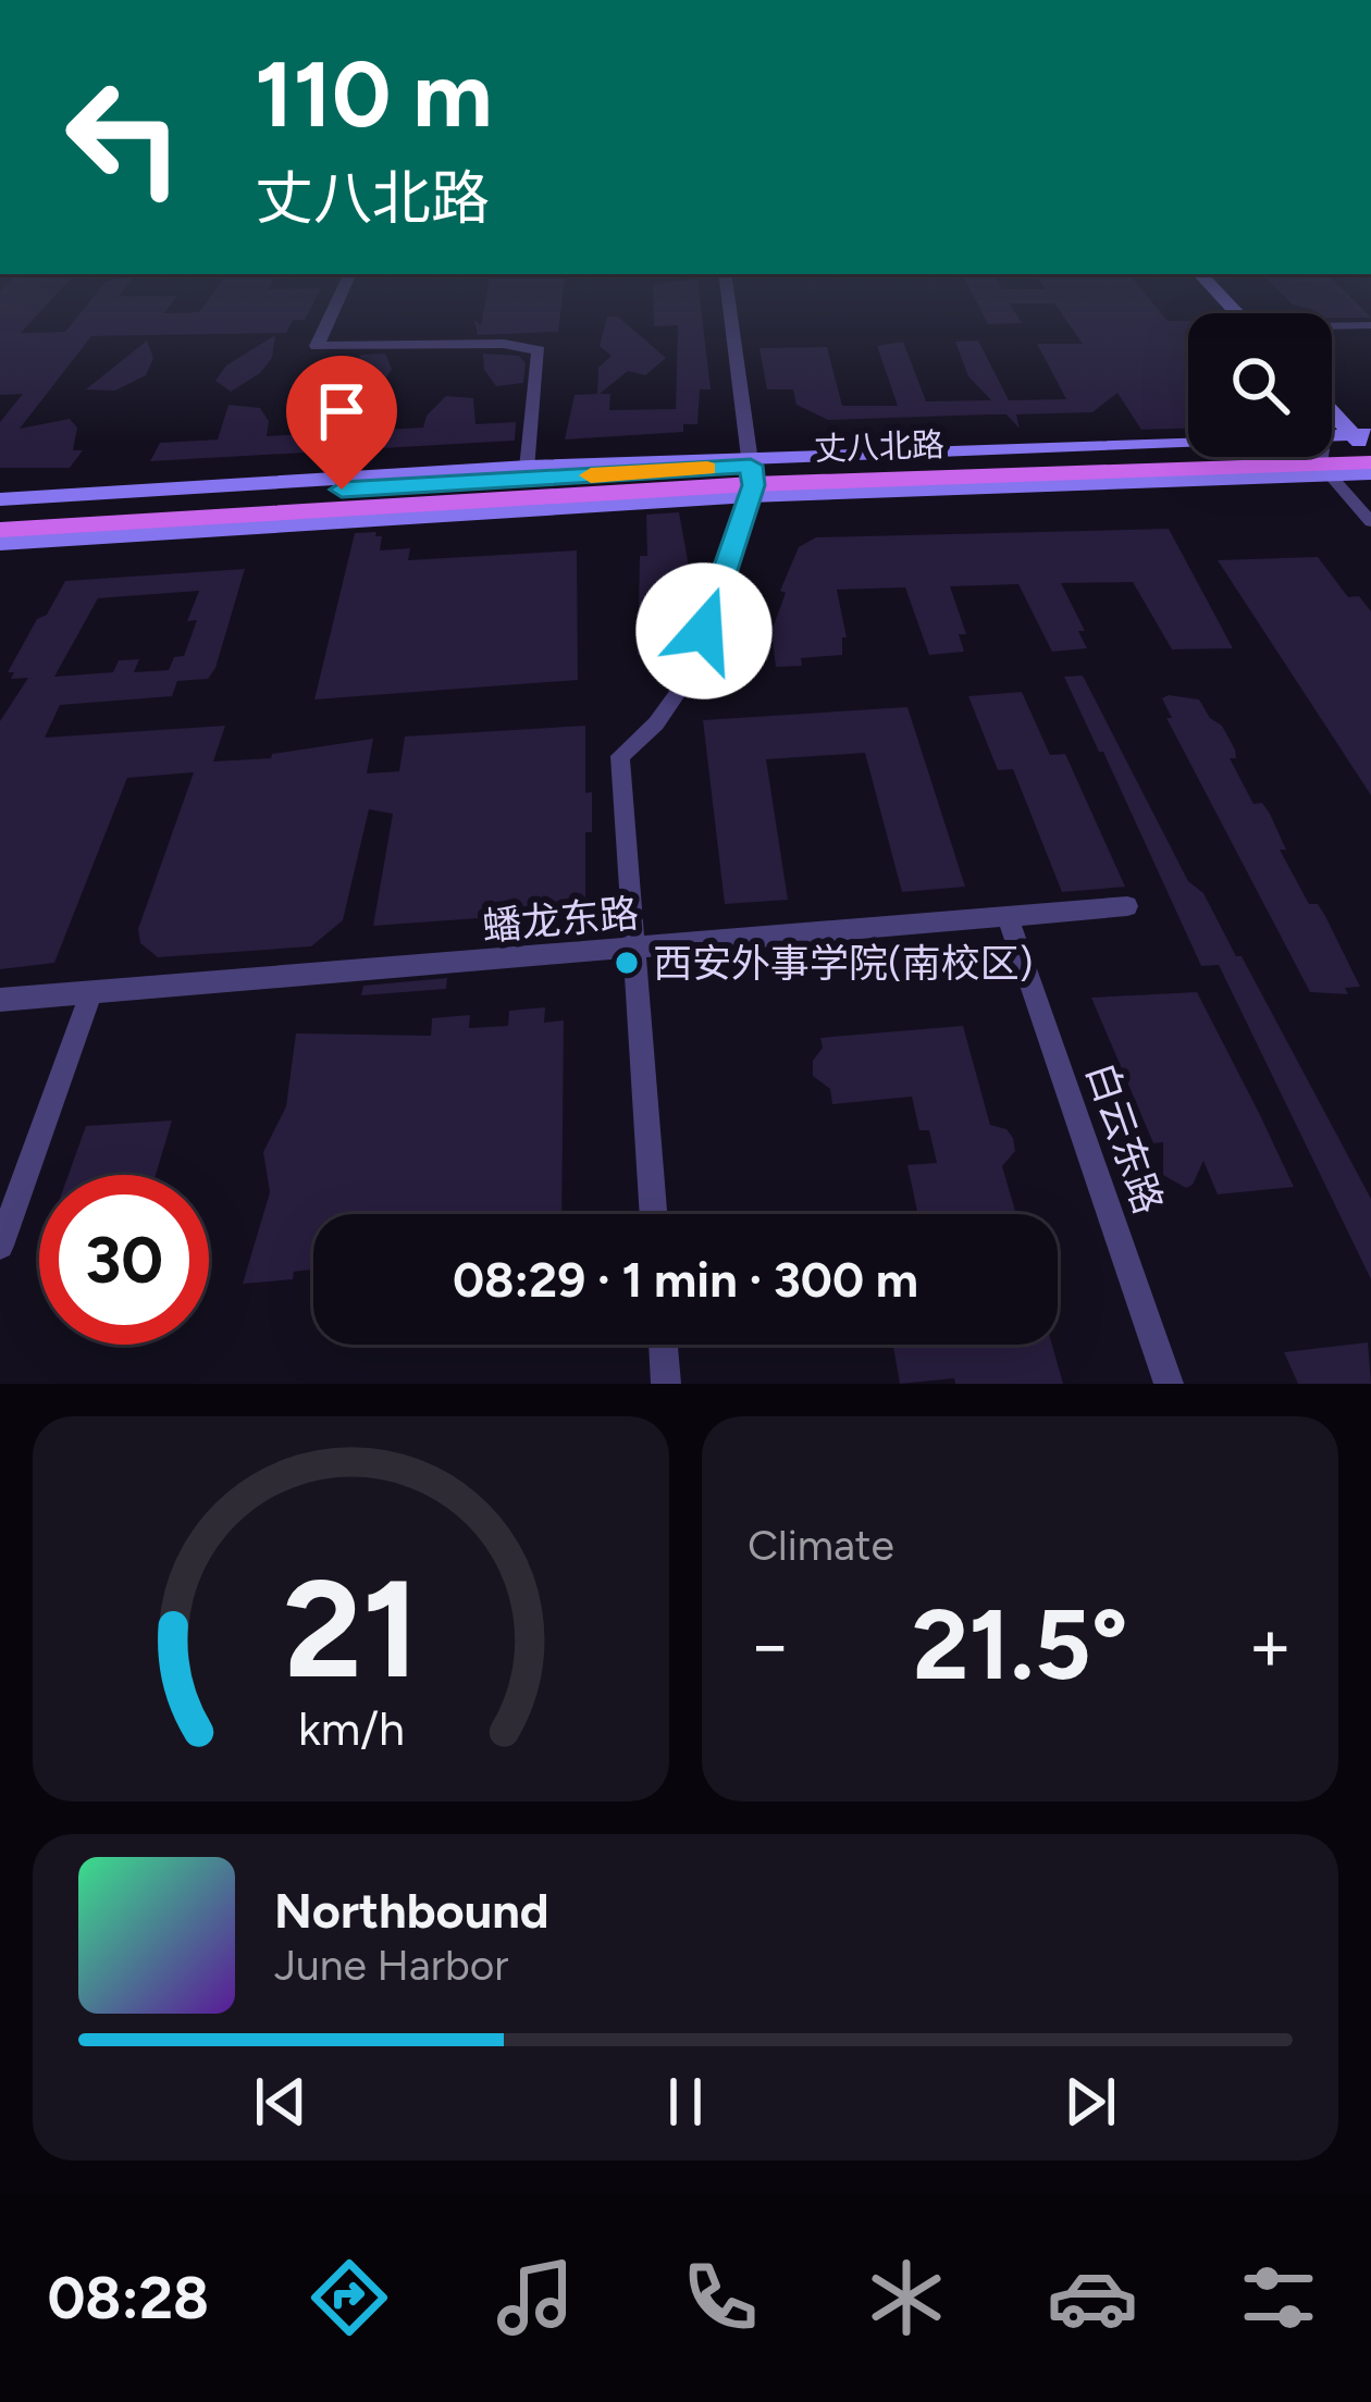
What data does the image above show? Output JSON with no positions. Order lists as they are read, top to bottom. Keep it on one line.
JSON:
{"streets":{"main road":["丈八北路"],"street":["蟠龙东路","白云东路"]},"crossings":[["蟠龙东路","白云东路"]],"places":["西安外事学院(南校区)"],"page":{"turn":["110 m","丈八北路"],"limit":"30","trip":"08:29 · 1 min · 300 m","tile":"Climate","heat":["−","21.5°","+"],"song":["Northbound","June Harbor"],"tabs":"08:28","gauge":["21","km/h"]}}
